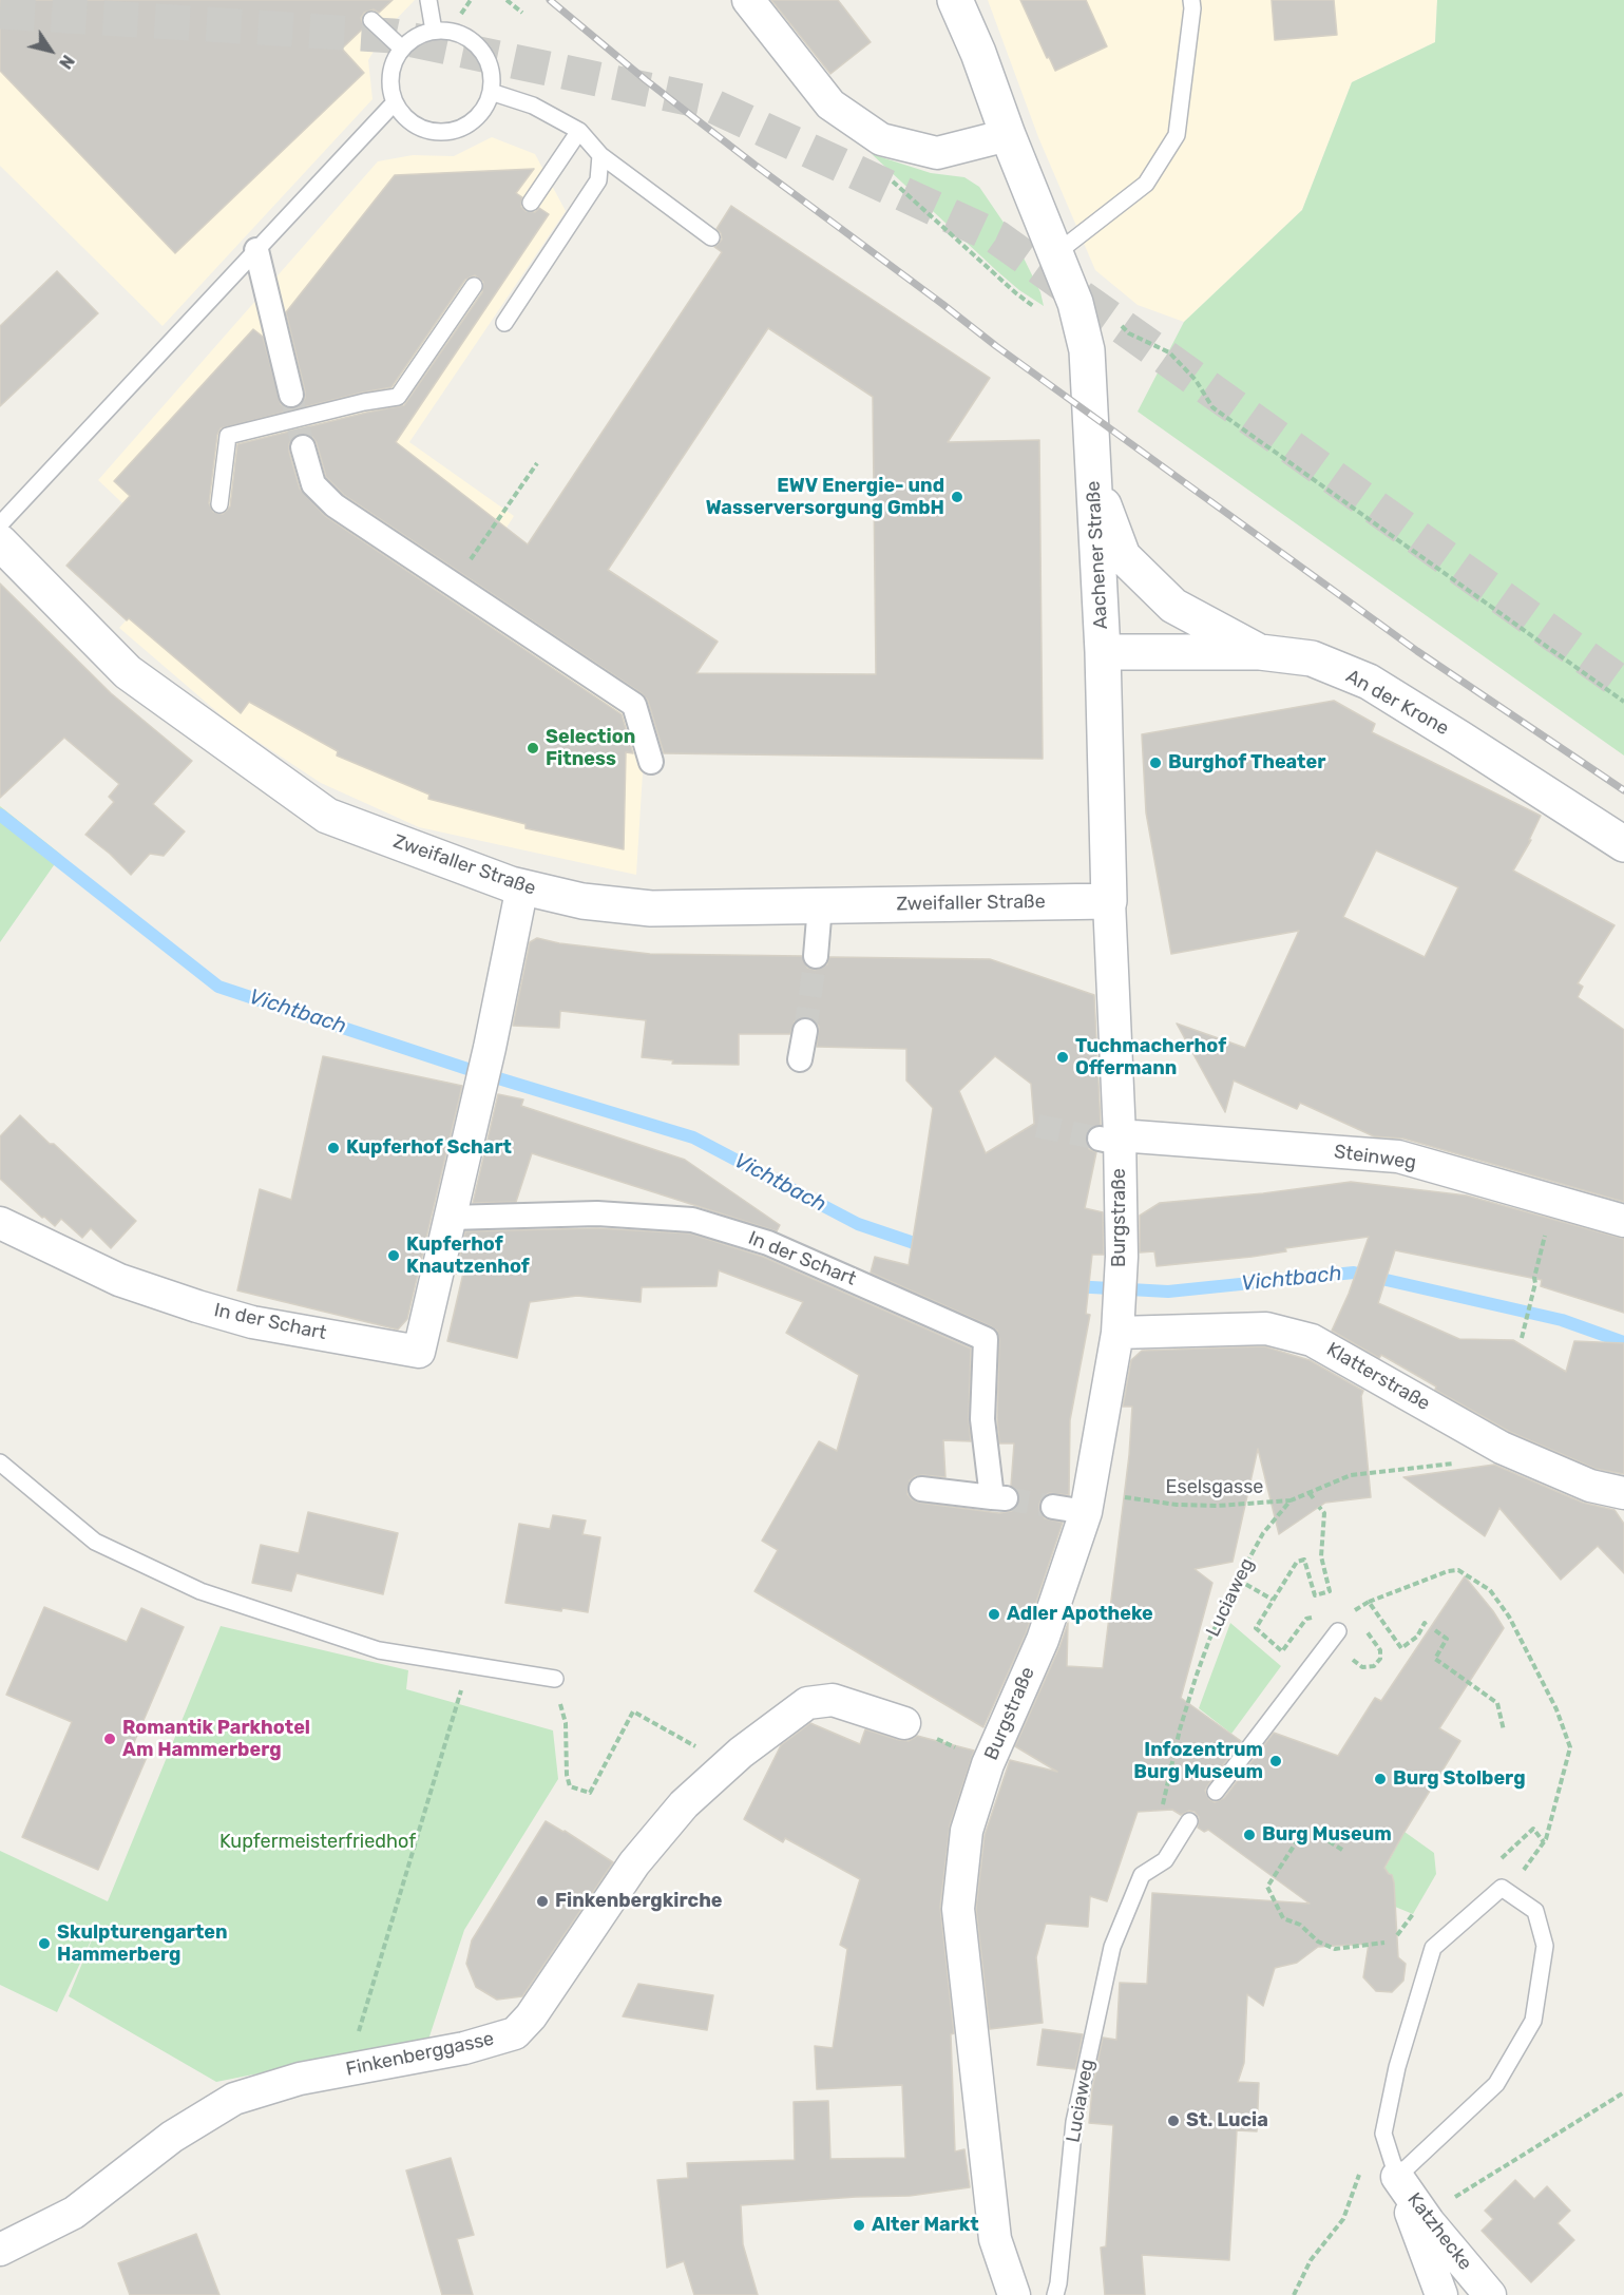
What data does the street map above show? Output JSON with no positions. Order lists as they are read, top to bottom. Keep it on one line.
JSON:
{"streets":{"street":["Aachener Straße","An der Krone","Zweifaller Straße","Steinweg","Burgstraße","In der Schart","Klatterstraße","Finkenberggasse","Katzhecke"],"lane":["Luciaweg"],"path":["Eselsgasse"]},"crossings":[["Aachener Straße","An der Krone"],["Aachener Straße","Zweifaller Straße"],["Aachener Straße","Steinweg"],["Aachener Straße","Burgstraße"],["Zweifaller Straße","In der Schart"],["Steinweg","Burgstraße"],["Burgstraße","Klatterstraße"],["Eselsgasse","Luciaweg"]],"water":["Vichtbach"],"parks":["Kupfermeisterfriedhof"],"places":["EWV Energie- und Wasserversorgung GmbH","Selection Fitness","Burghof Theater","Tuchmacherhof Offermann","Kupferhof Schart","Kupferhof Knautzenhof","Adler Apotheke","Romantik Parkhotel Am Hammerberg","Infozentrum Burg Museum","Burg Stolberg","Burg Museum","Finkenbergkirche","Skulpturengarten Hammerberg","St. Lucia","Alter Markt"],"north":"bottom right"}
